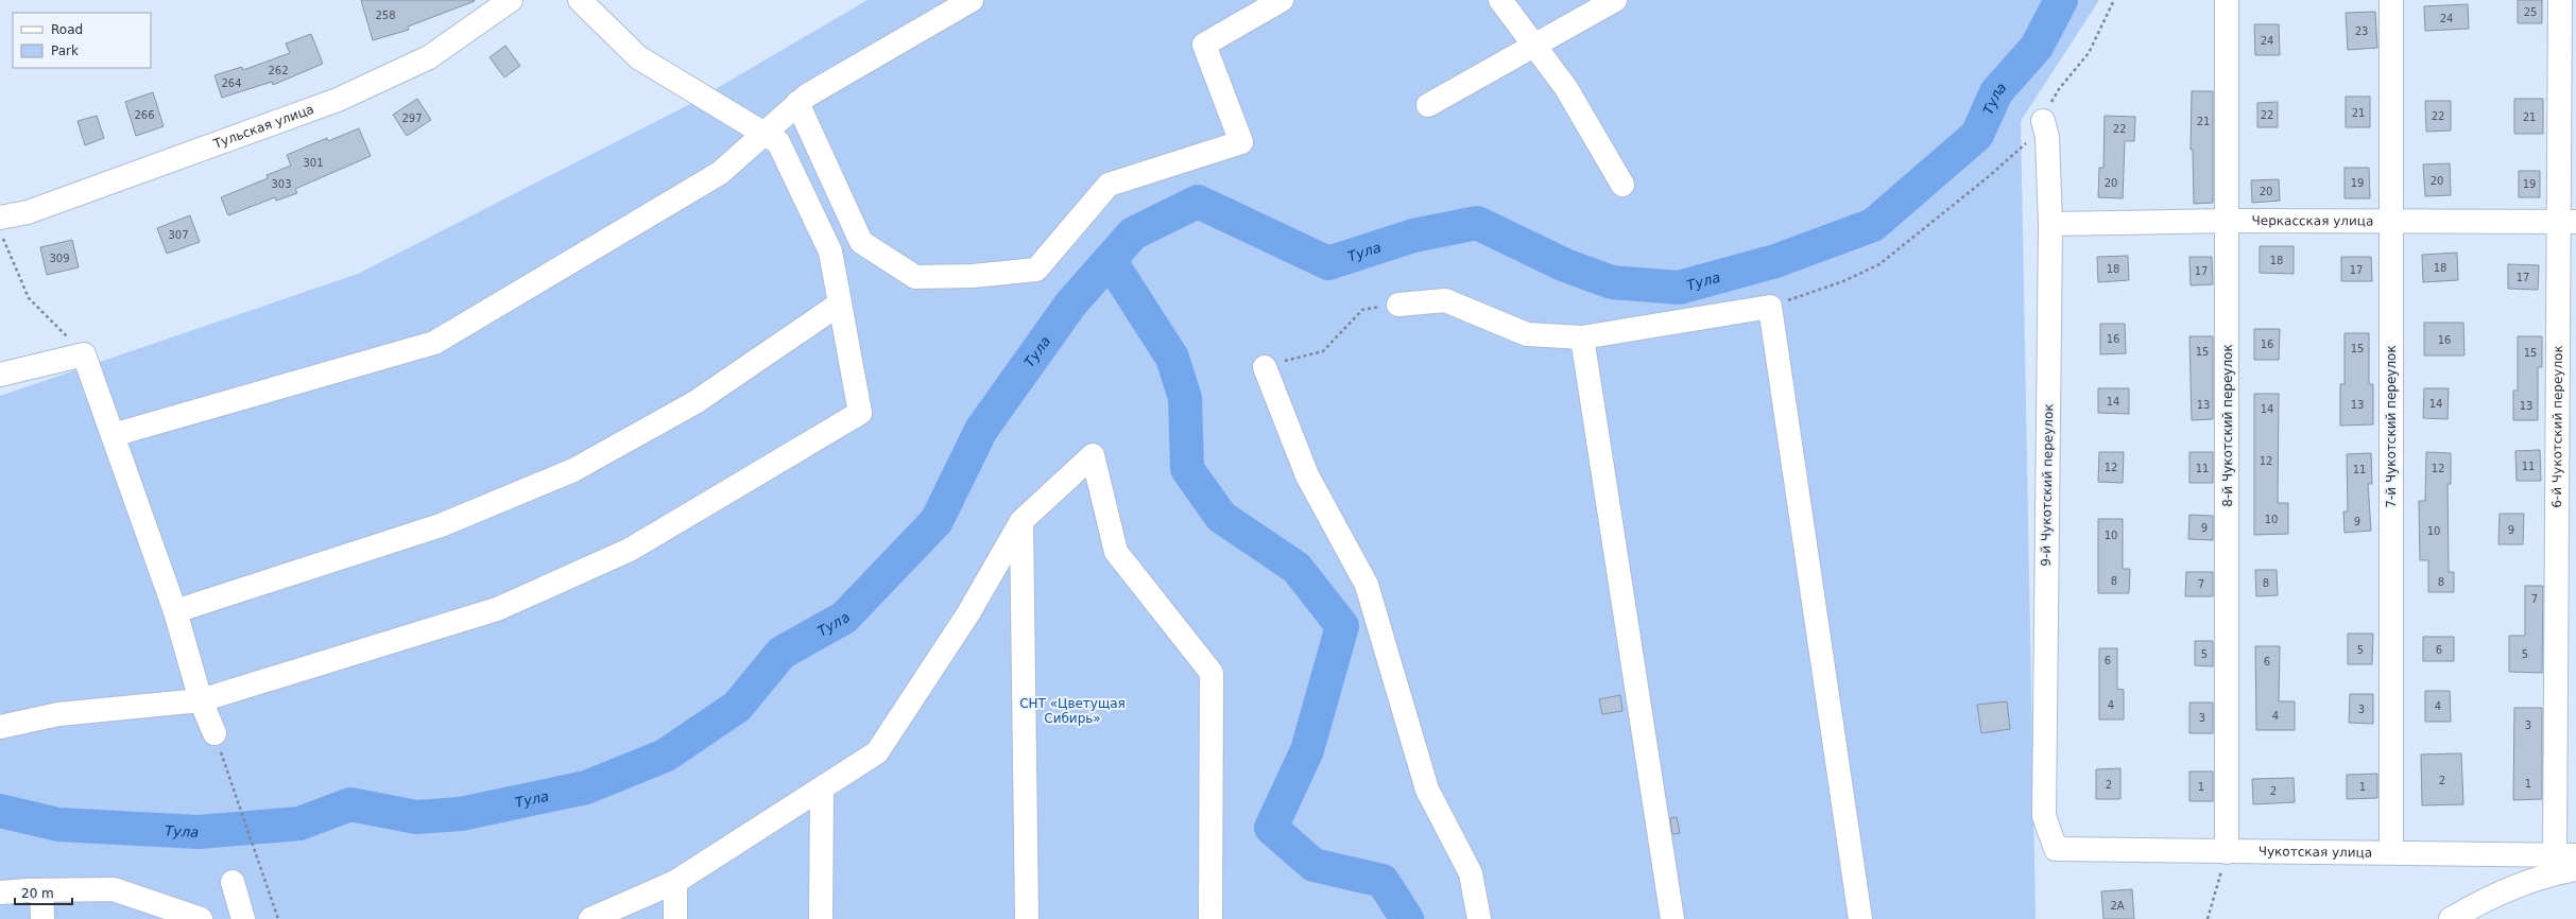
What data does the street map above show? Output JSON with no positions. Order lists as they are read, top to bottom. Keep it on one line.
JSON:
{"streets":{"street":["Тульская улица","Черкасская улица","8-й Чукотский переулок","7-й Чукотский переулок","6-й Чукотский переулок","9-й Чукотский переулок","Чукотская улица"]},"crossings":[["Черкасская улица","8-й Чукотский переулок"],["Черкасская улица","7-й Чукотский переулок"],["Черкасская улица","6-й Чукотский переулок"],["Черкасская улица","9-й Чукотский переулок"],["8-й Чукотский переулок","Чукотская улица"],["7-й Чукотский переулок","Чукотская улица"],["6-й Чукотский переулок","Чукотская улица"],["9-й Чукотский переулок","Чукотская улица"]],"water":["Тула"],"parks":["СНТ «Цветущая Сибирь»"],"house_numbers":["25","258","24","23","24","262","264","21","266","22","22","21","297","21","22","301","20","20","19","303","19","20","307","309","18","18","18","17","17","17","16","16","16","15","15","15","14","14","13","13","13","14","12","11","12","11","12","11","10","9","9","9","10","10","8","8","8","7","7","5","6","5","5","6","6","4","4","3","4","3","3","2","1","2","1","1","2","2А"],"legend":["Road","Park"],"scale_bar":"20 m"}
